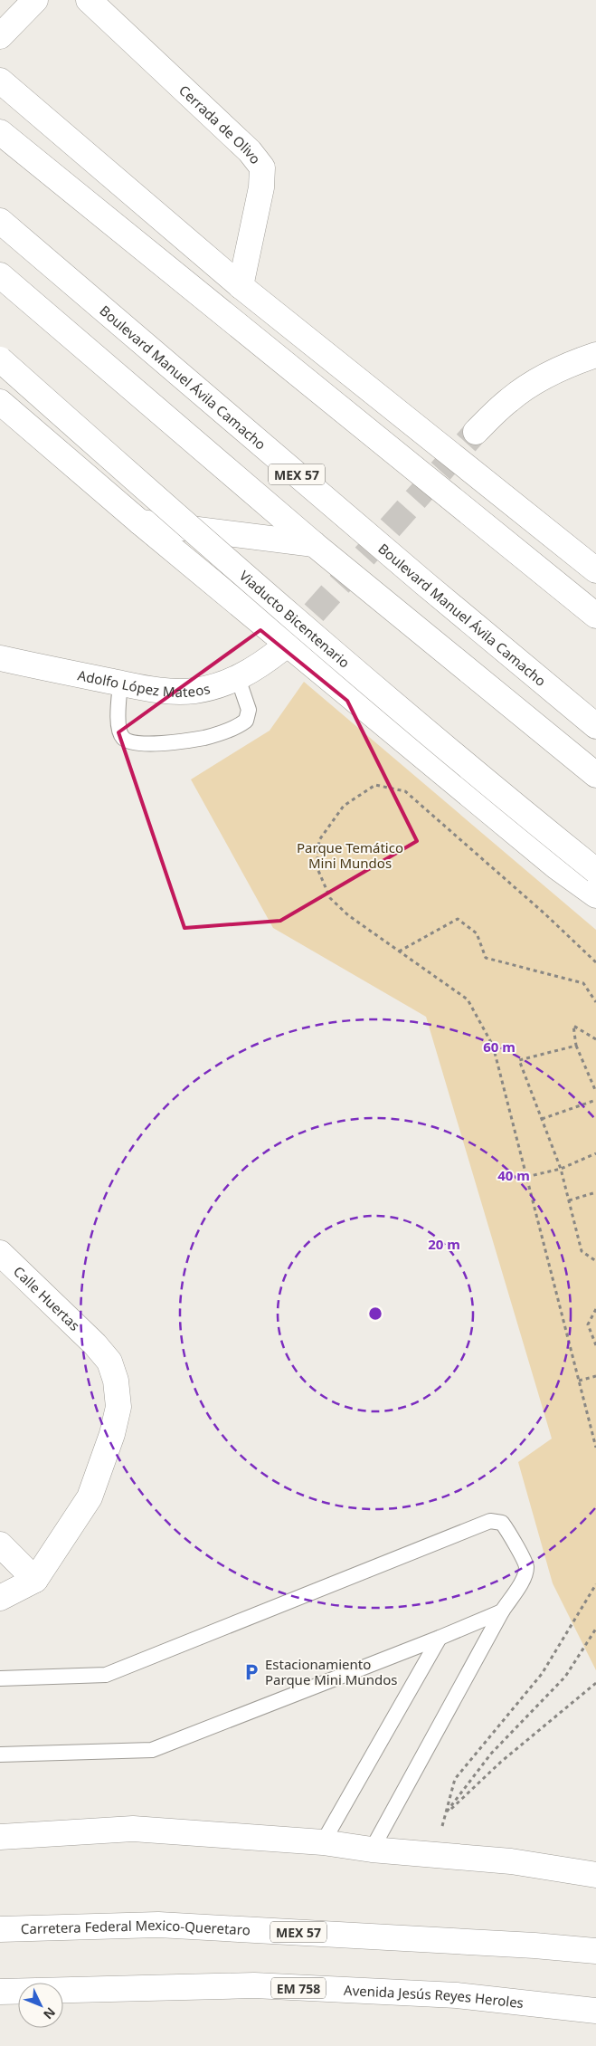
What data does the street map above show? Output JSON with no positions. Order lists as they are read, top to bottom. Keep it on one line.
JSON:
{"streets":{"main road":["Cerrada de Olivo","Boulevard Manuel Ávila Camacho","MEX 57","Viaducto Bicentenario","Adolfo López Mateos","Calle Huertas","Carretera Federal Mexico-Queretaro","EM 758","Avenida Jesús Reyes Heroles"]},"parks":["Parque Temático Mini Mundos"],"places":{"parking":["Estacionamiento Parque Mini Mundos"]},"north":"bottom right","rings":["60 m","40 m","20 m"]}
